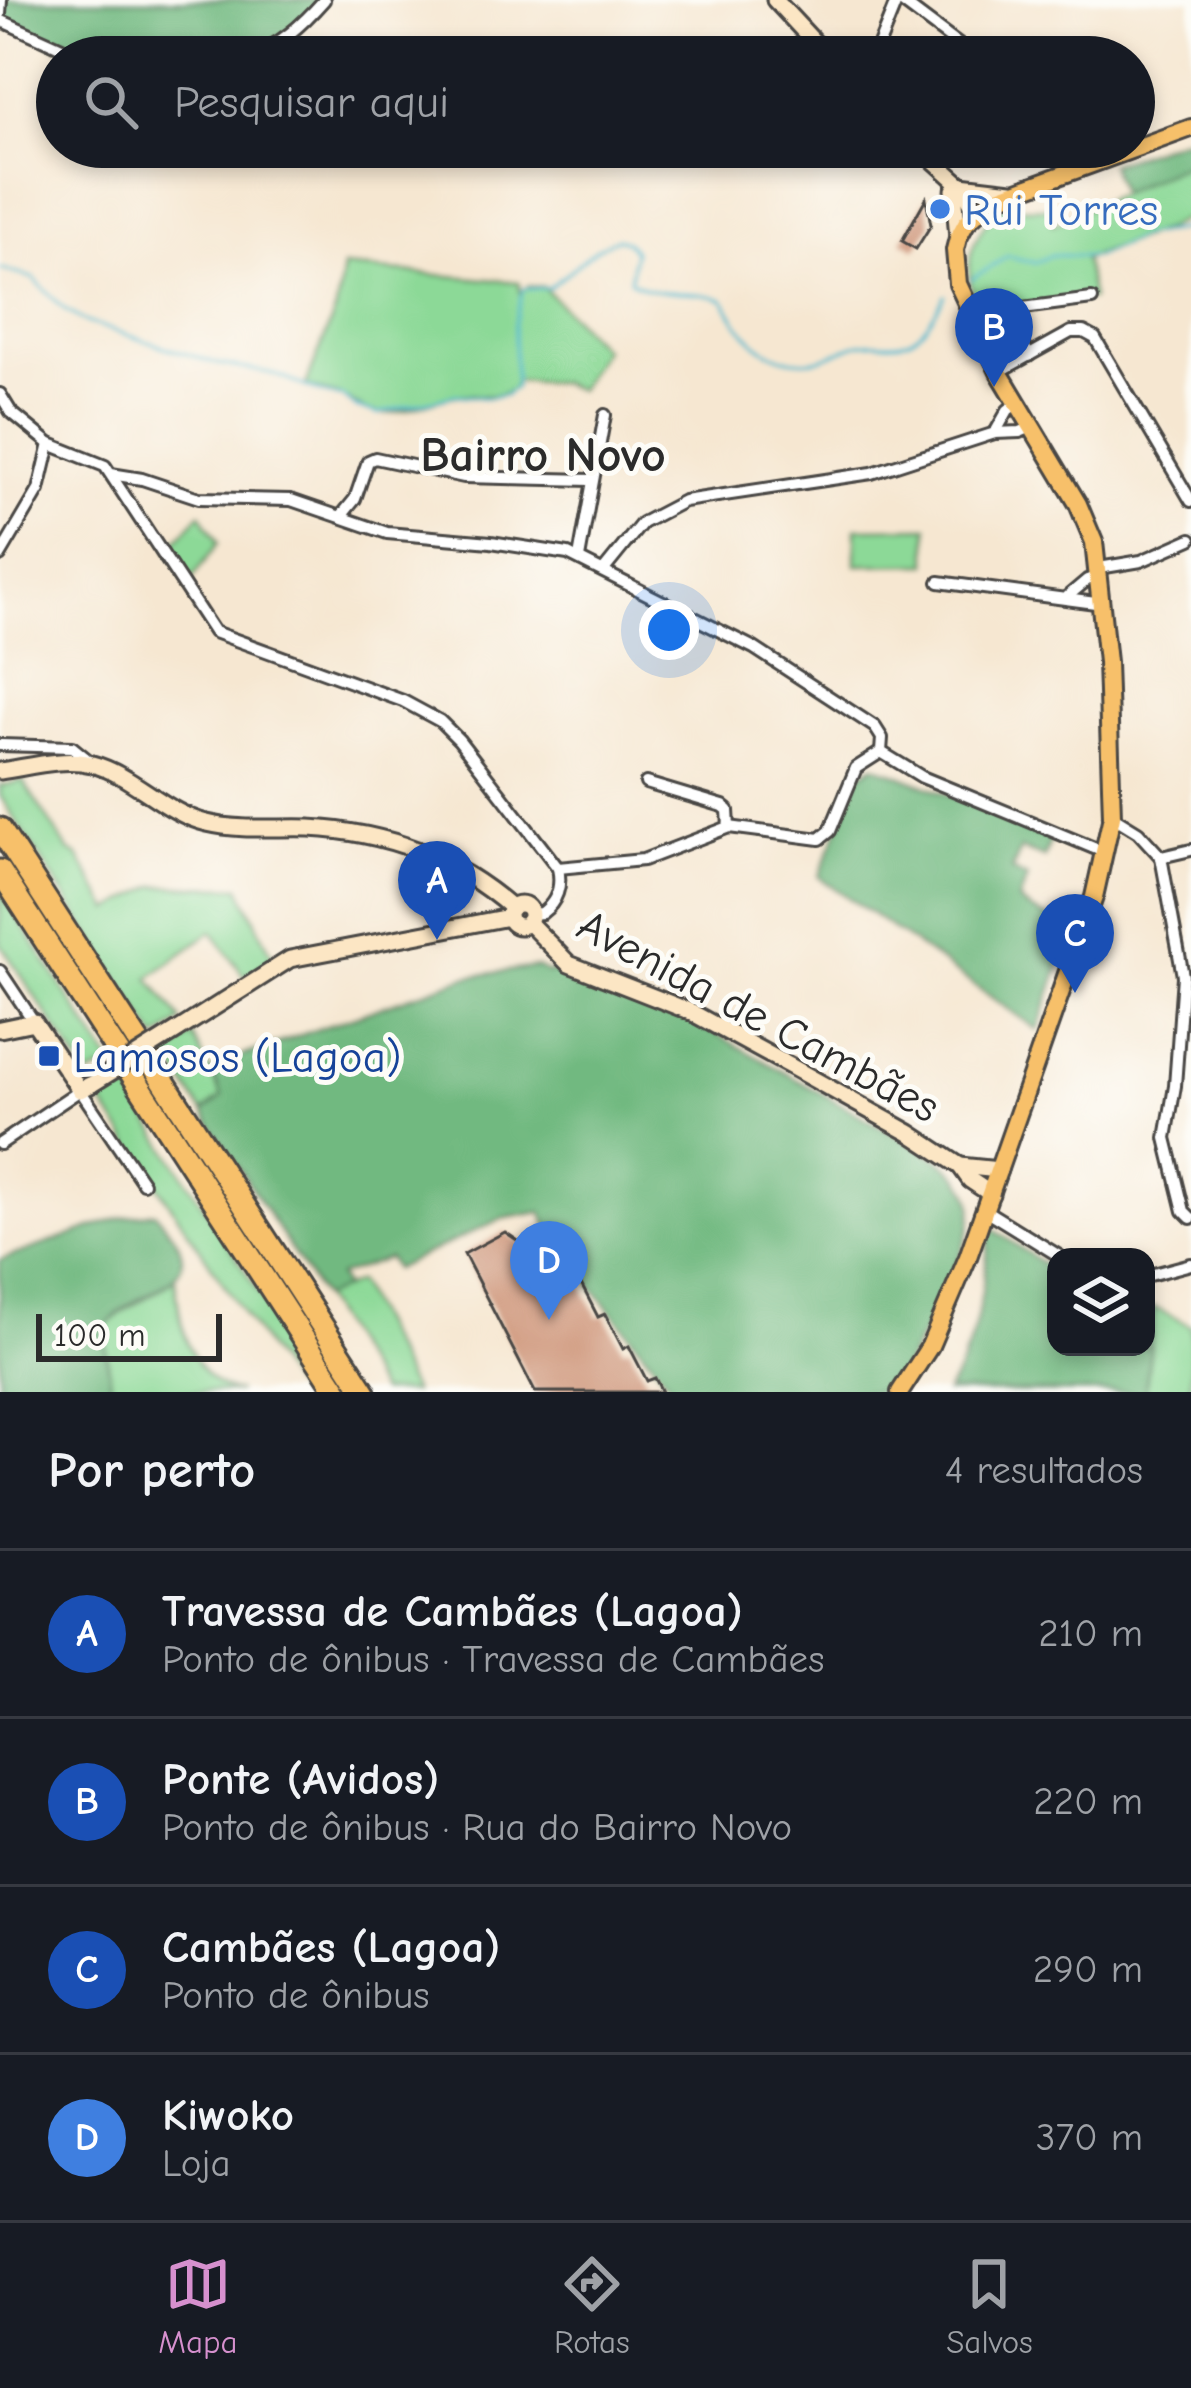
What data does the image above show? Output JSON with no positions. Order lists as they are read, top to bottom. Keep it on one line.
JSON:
{"streets":{"street":["Avenida de Cambães"]},"districts":["Bairro Novo"],"places":{"other":["Rui Torres"],"transit":["Lamosos (Lagoa)"]},"scale_bar":"100 m","page":{"search":"Pesquisar aqui","pins":["B","A","C","D"],"scale":"100 m","heading":["Por perto","4 resultados"],"list":[{"mark":"A","name":"Travessa de Cambães (Lagoa)","note":"Ponto de ônibus · Travessa de Cambães","value":"210 m"},{"mark":"B","name":"Ponte (Avidos)","note":"Ponto de ônibus · Rua do Bairro Novo","value":"220 m"},{"mark":"C","name":"Cambães (Lagoa)","note":"Ponto de ônibus","value":"290 m"},{"mark":"D","name":"Kiwoko","note":"Loja","value":"370 m"}],"nav":["Mapa","Rotas","Salvos"]}}
